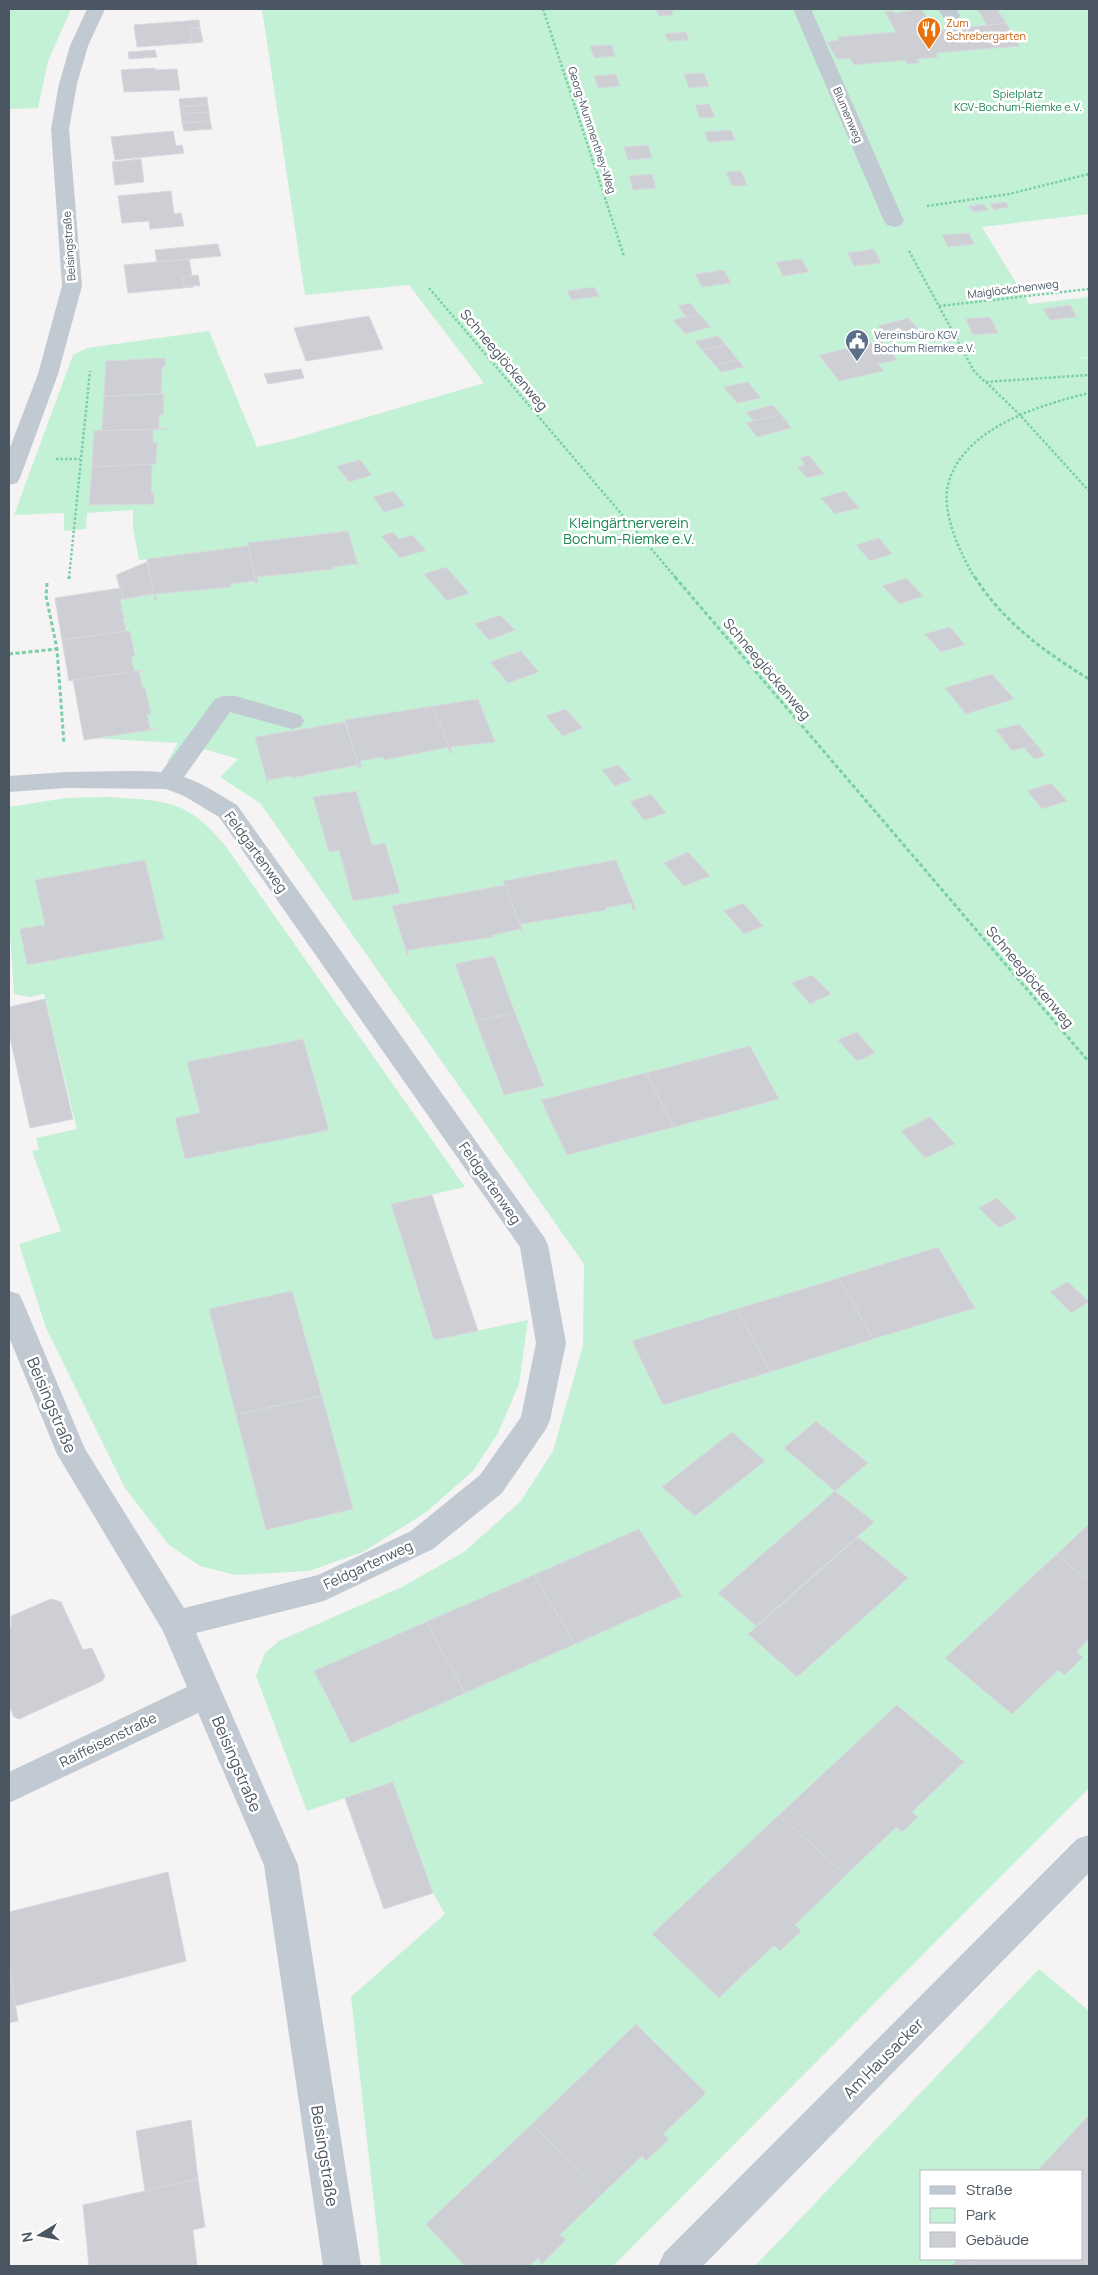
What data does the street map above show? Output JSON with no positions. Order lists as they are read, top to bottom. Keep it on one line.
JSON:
{"streets":{"street":["Blumenweg","Beisingstraße","Feldgartenweg","Raiffeisenstraße","Am Hausacker"],"path":["Georg-Mummenthey-Weg","Maiglöckchenweg","Schneeglöckenweg"]},"crossings":[["Beisingstraße","Feldgartenweg"],["Beisingstraße","Raiffeisenstraße"]],"parks":["Spielplatz KGV-Bochum-Riemke e.V.","Kleingärtnerverein Bochum-Riemke e.V."],"places":{"restaurant":["Zum Schrebergarten"],"public building":["Vereinsbüro KGV Bochum Riemke e.V."]},"legend":["Straße","Park","Gebäude"],"north":"left"}
